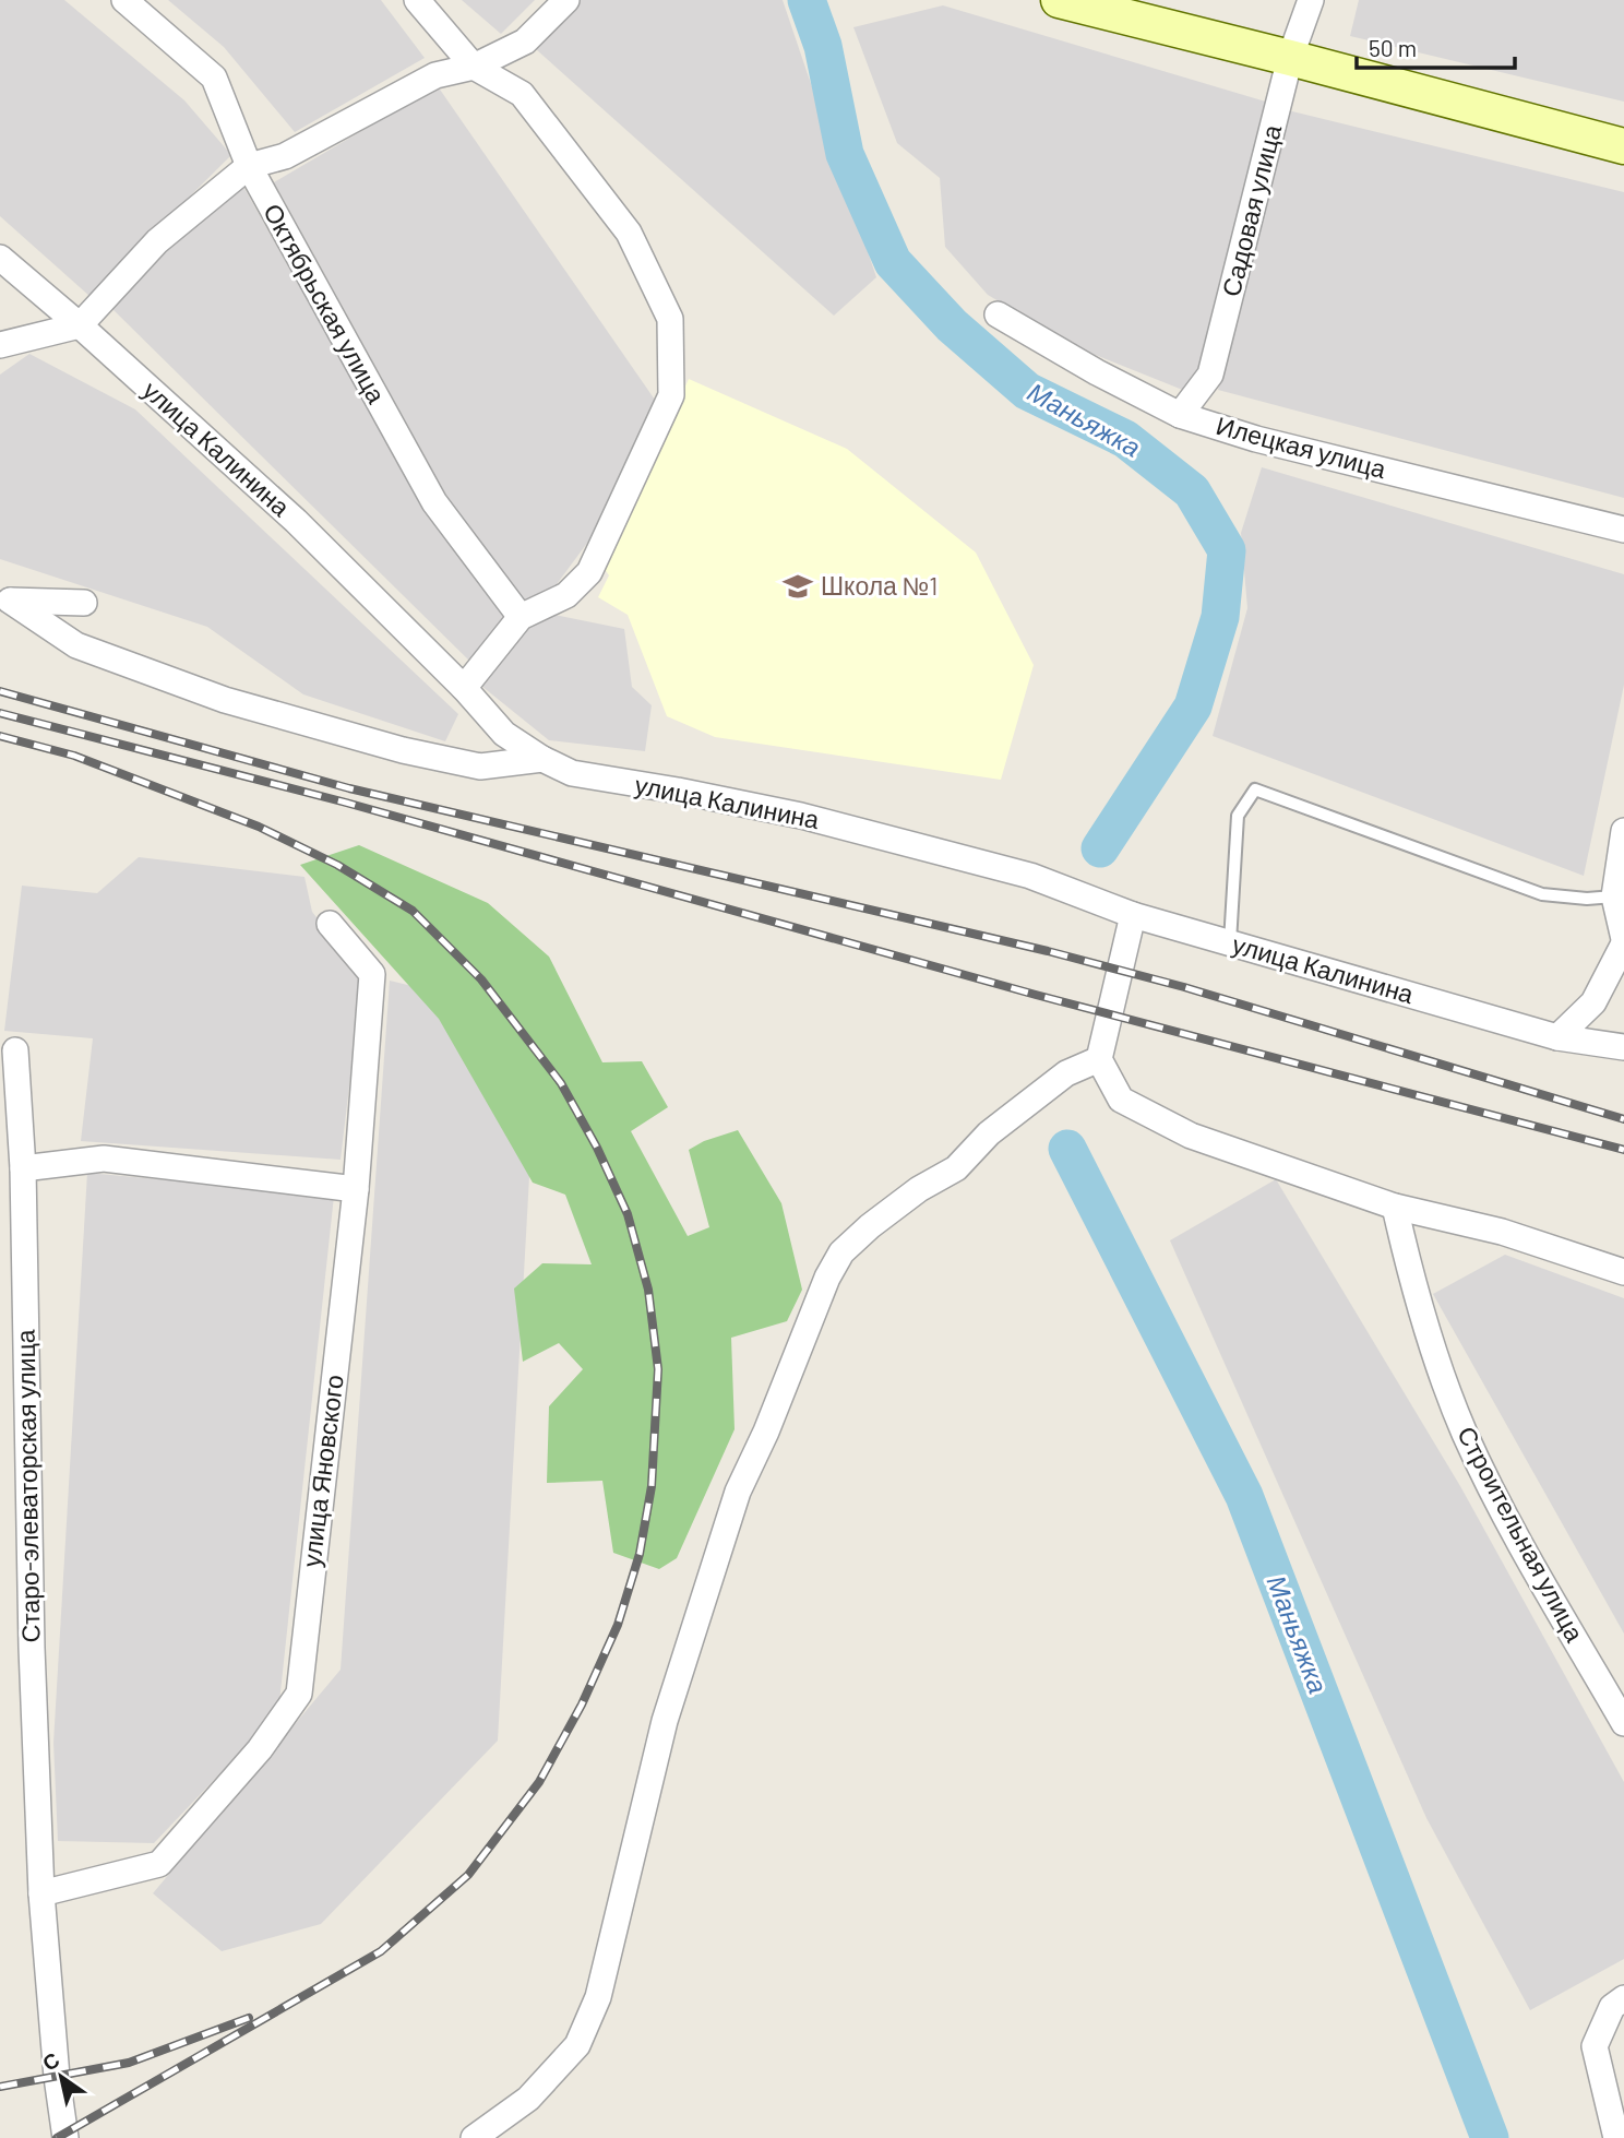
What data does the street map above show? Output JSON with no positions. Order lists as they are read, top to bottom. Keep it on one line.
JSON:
{"streets":{"street":["Садовая улица","Октябрьская улица","Илецкая улица","улица Калинина","улица Яновского","Старо-элеваторская улица","Строительная улица"]},"crossings":[["Садовая улица","Илецкая улица"],["улица Яновского","Старо-элеваторская улица"]],"water":["Маньяжка"],"places":{"school or university":["Школа №1"]},"scale_bar":"50 m","north":"top left"}
